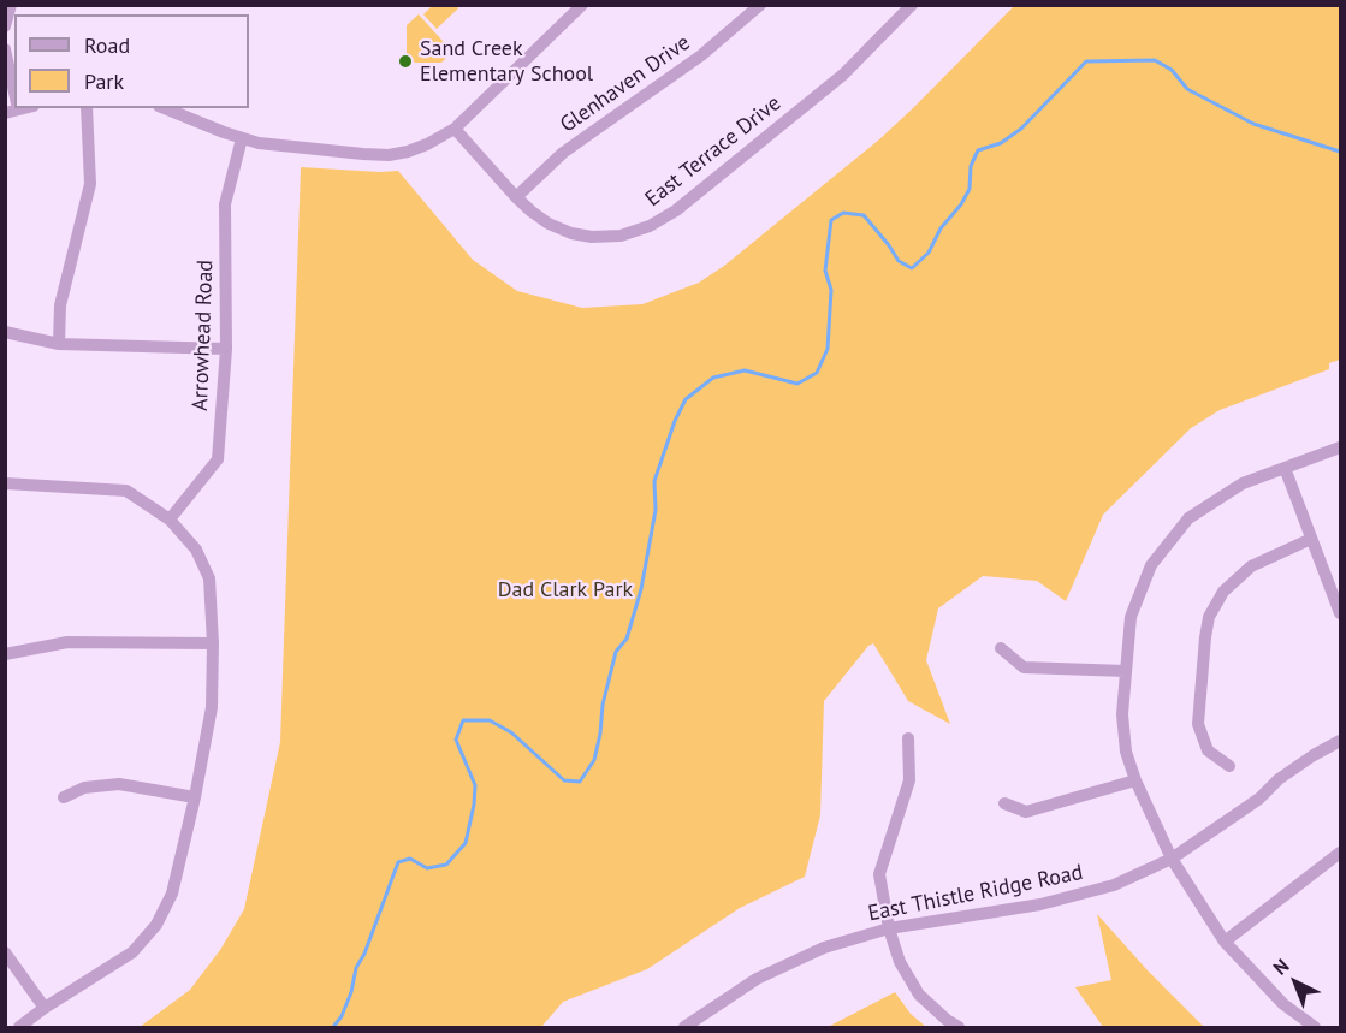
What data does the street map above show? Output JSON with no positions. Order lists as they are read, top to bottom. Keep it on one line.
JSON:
{"streets":{"street":["Glenhaven Drive","East Terrace Drive","Arrowhead Road","East Thistle Ridge Road"]},"crossings":[["Glenhaven Drive","East Terrace Drive"]],"parks":["Dad Clark Park"],"places":["Sand Creek Elementary School"],"legend":["Road","Park"],"north":"top left"}
